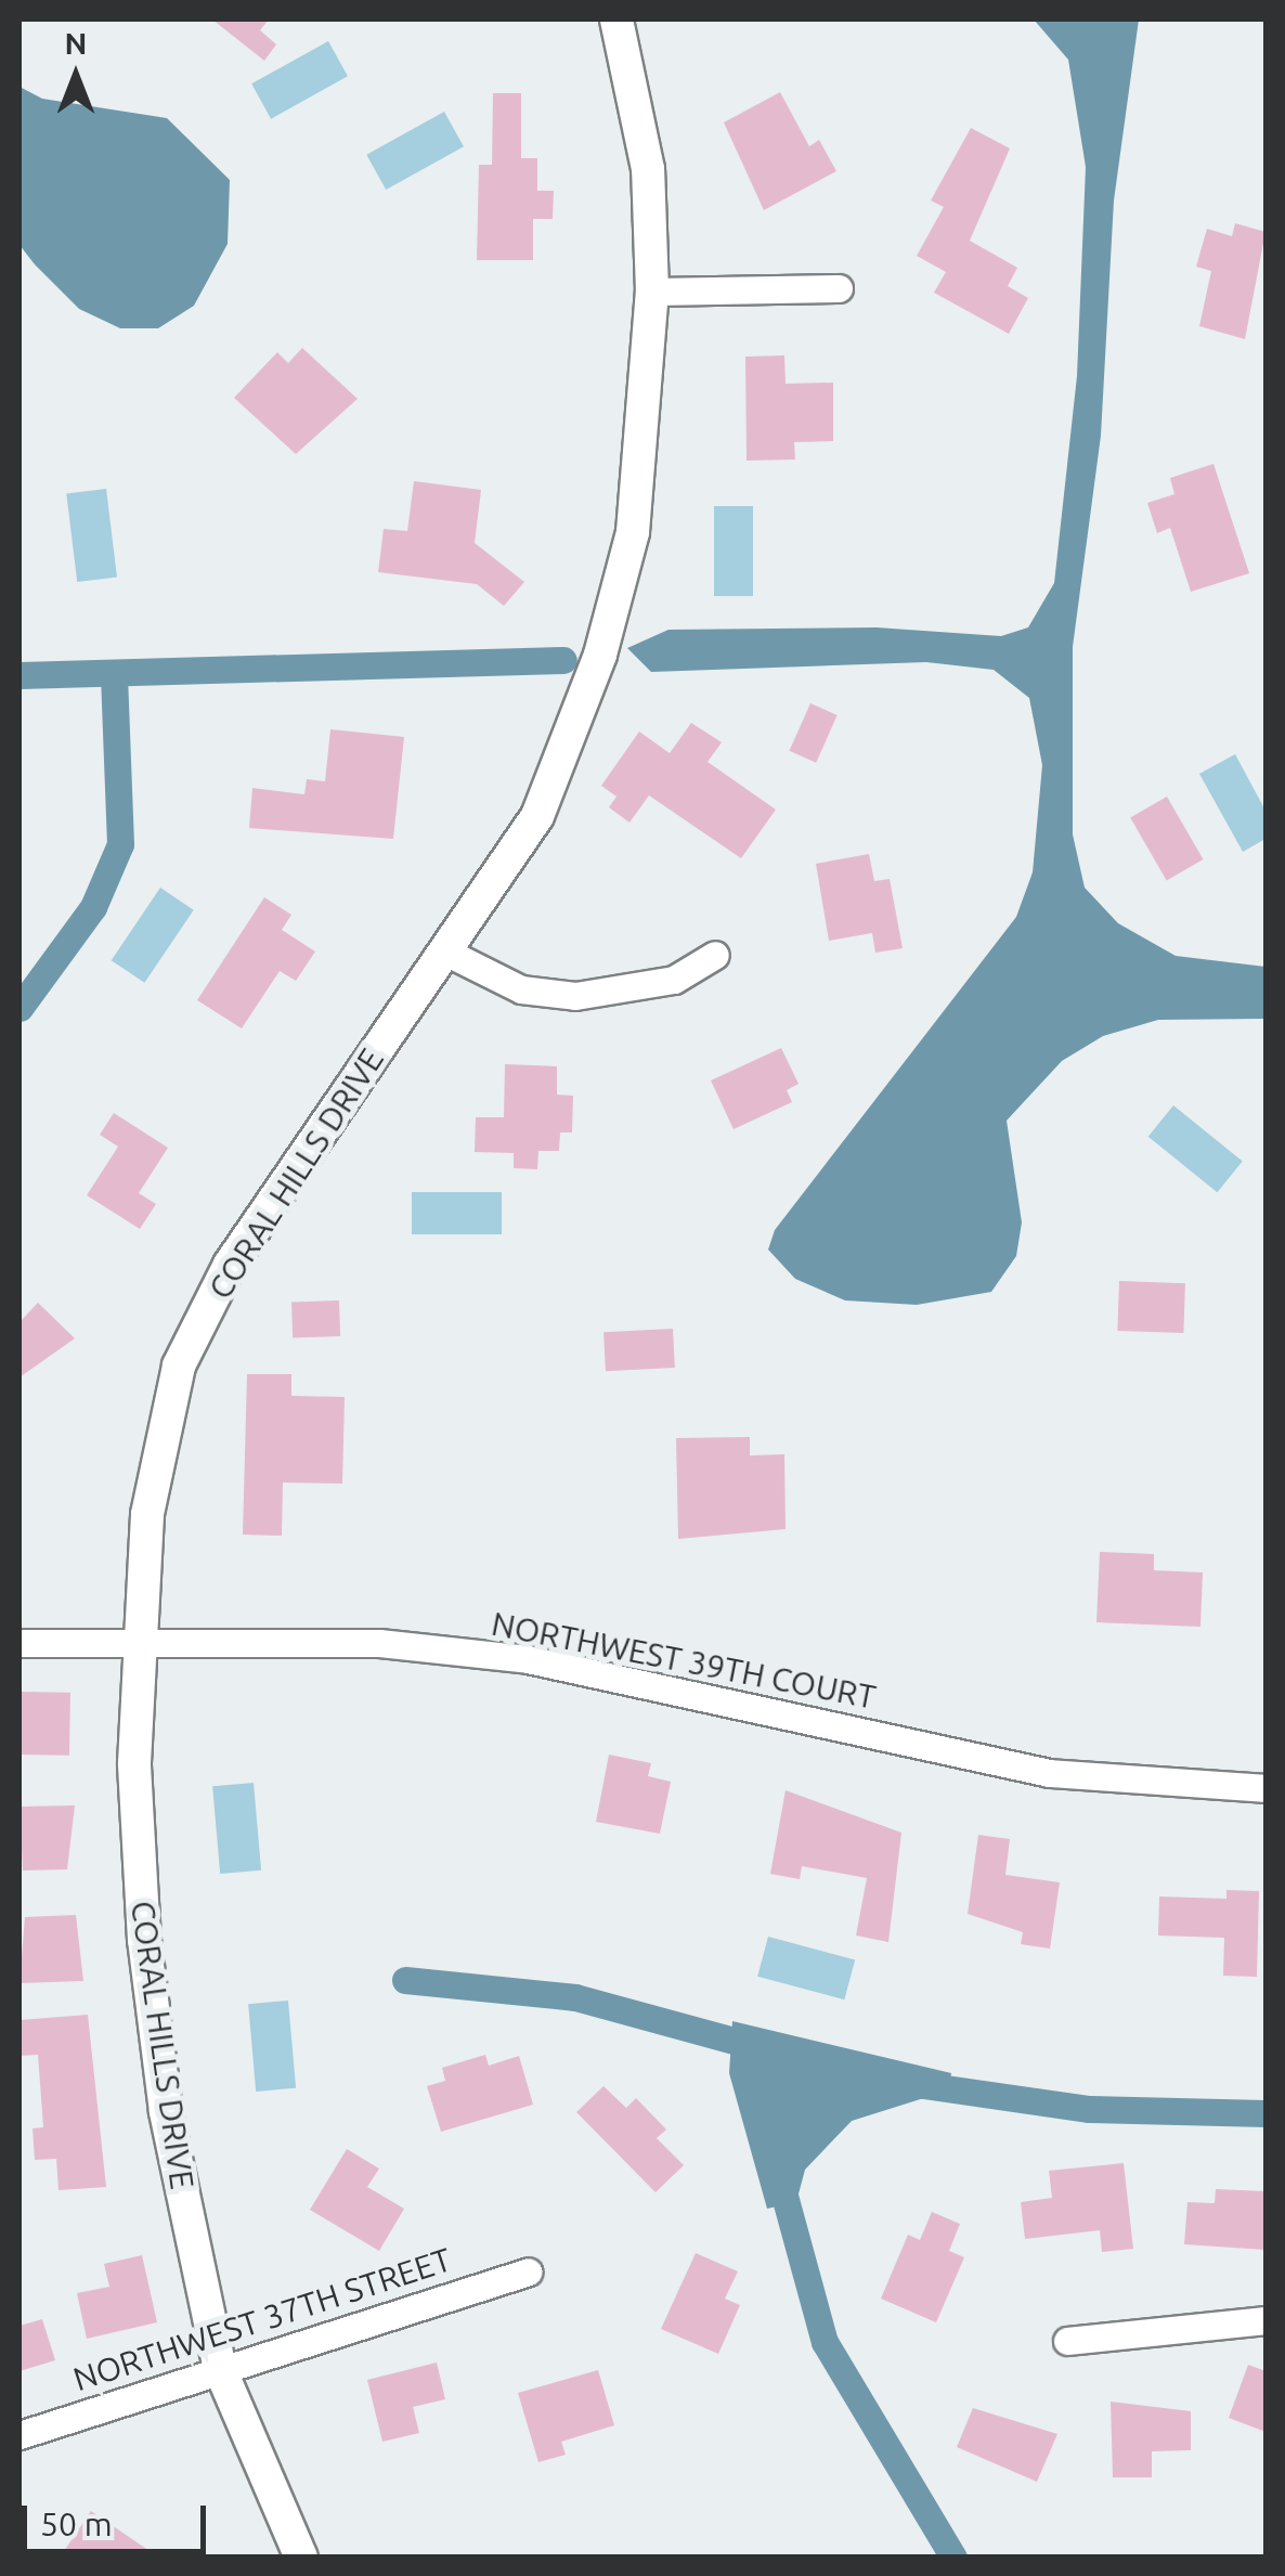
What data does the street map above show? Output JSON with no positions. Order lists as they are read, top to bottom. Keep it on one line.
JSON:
{"streets":{"street":["CORAL HILLS DRIVE","NORTHWEST 39TH COURT","NORTHWEST 37TH STREET"]},"crossings":[["CORAL HILLS DRIVE","NORTHWEST 39TH COURT"],["CORAL HILLS DRIVE","NORTHWEST 37TH STREET"]],"scale_bar":"50 m","north":"top"}
